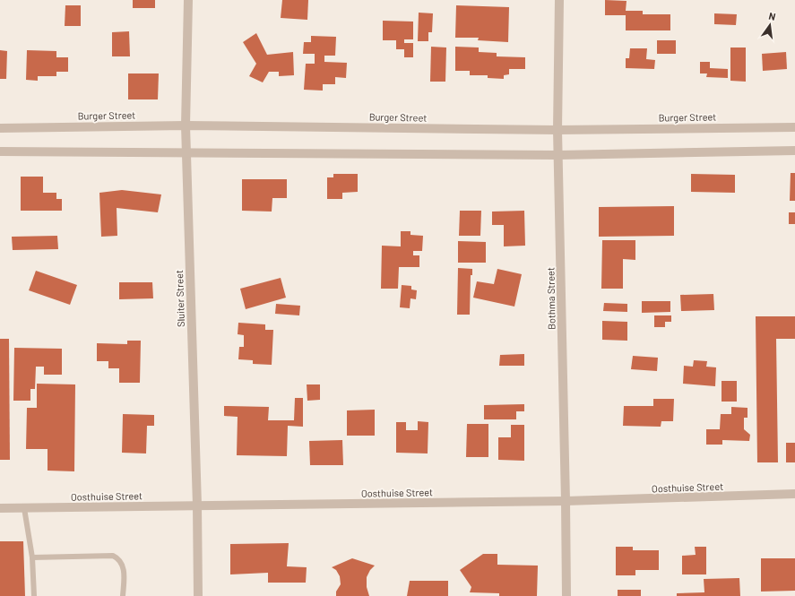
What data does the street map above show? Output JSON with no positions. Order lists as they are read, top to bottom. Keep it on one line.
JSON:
{"streets":{"street":["Burger Street","Sluiter Street","Bothma Street","Oosthuise Street"]},"crossings":[["Burger Street","Sluiter Street"],["Burger Street","Bothma Street"],["Sluiter Street","Oosthuise Street"],["Bothma Street","Oosthuise Street"]],"north":"top"}
